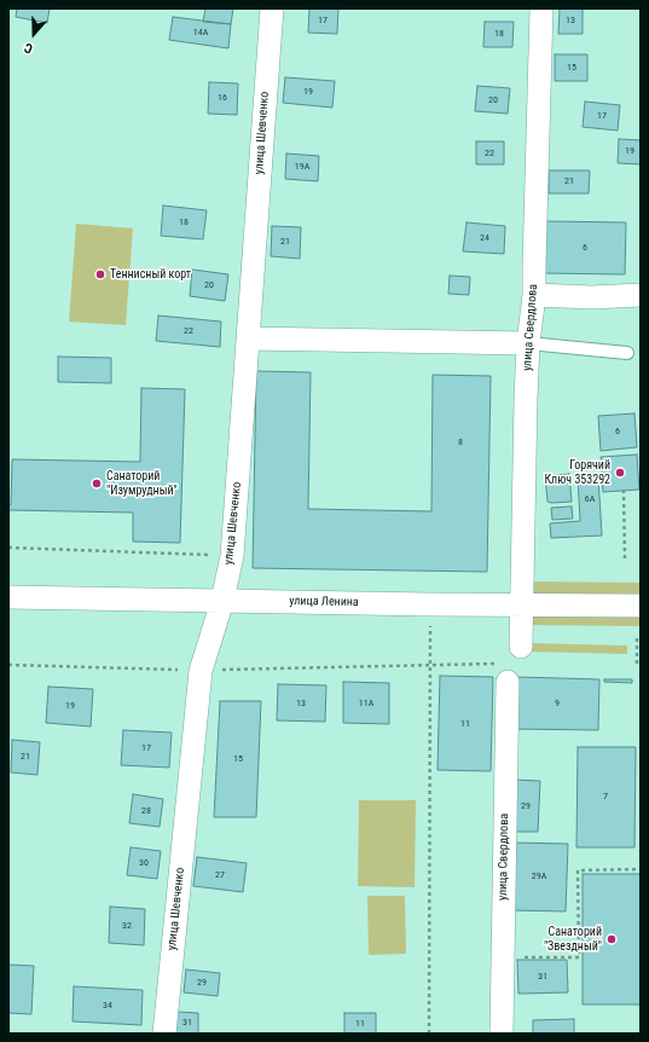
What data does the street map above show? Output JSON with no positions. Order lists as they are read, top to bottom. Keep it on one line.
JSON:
{"streets":{"street":["улица Шевченко","улица Свердлова","улица Ленина"]},"crossings":[["улица Шевченко","улица Ленина"],["улица Свердлова","улица Ленина"]],"places":["Теннисный корт","Горячий Ключ 353292","Санаторий \"Изумрудный\"","Санаторий \"Звездный\""],"house_numbers":["17","13","14А","18","15","19","16","20","17","19","22","19А","21","18","24","21","6","20","22","6","8","6А","13","11А","9","19","11","17","21","15","7","29","28","30","27","29А","32","31","29","34","31","11"],"north":"bottom"}
